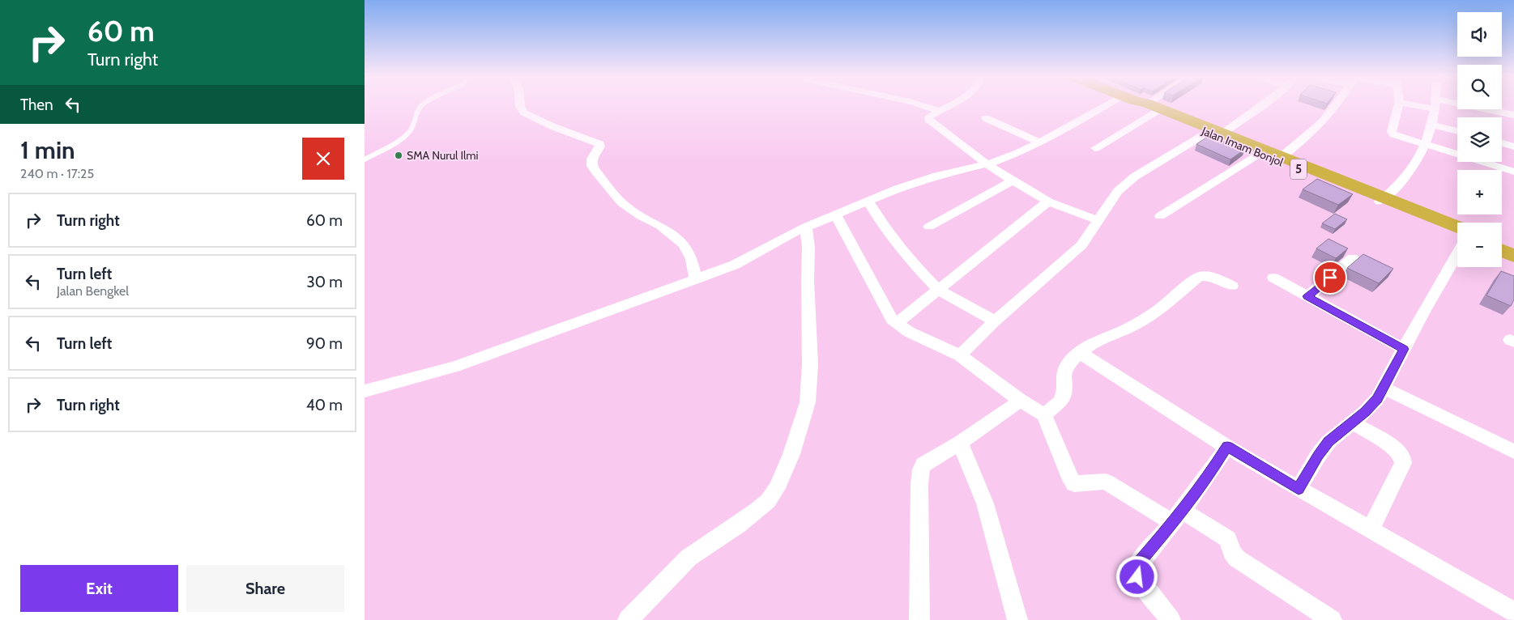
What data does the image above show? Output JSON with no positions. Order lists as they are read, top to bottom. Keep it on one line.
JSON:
{"streets":{"highway":["Jalan Imam Bonjol","5"]},"places":["SMA Nurul Ilmi"],"page":{"turn":["60 m","Turn right"],"map_buttons":["+","−"],"then":"Then","heading":["1 min","240 m · 17:25"],"list":[{"name":"Turn right","value":"60 m"},{"name":"Turn left","note":"Jalan Bengkel","value":"30 m"},{"name":"Turn left","value":"90 m"},{"name":"Turn right","value":"40 m"}],"buttons":["Exit","Share"]}}
